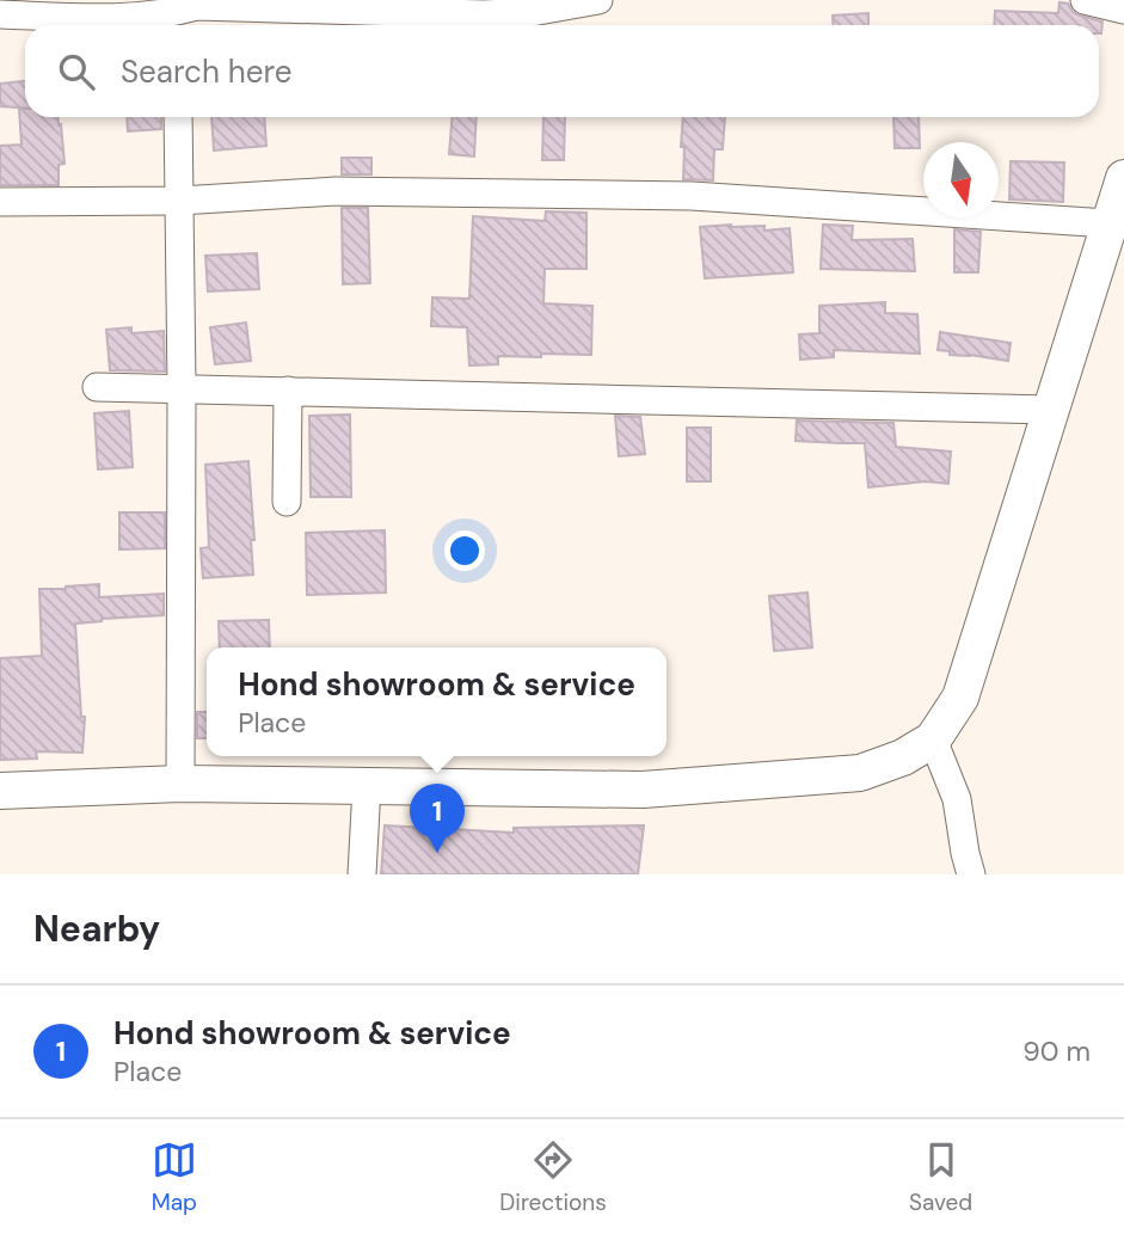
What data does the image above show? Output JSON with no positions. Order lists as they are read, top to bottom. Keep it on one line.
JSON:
{"north":"bottom","page":{"search":"Search here","popup":["Hond showroom & service","Place"],"pins":"1","heading":"Nearby","list":[{"mark":"1","name":"Hond showroom & service","note":"Place","value":"90 m"}],"nav":["Map","Directions","Saved"]}}
